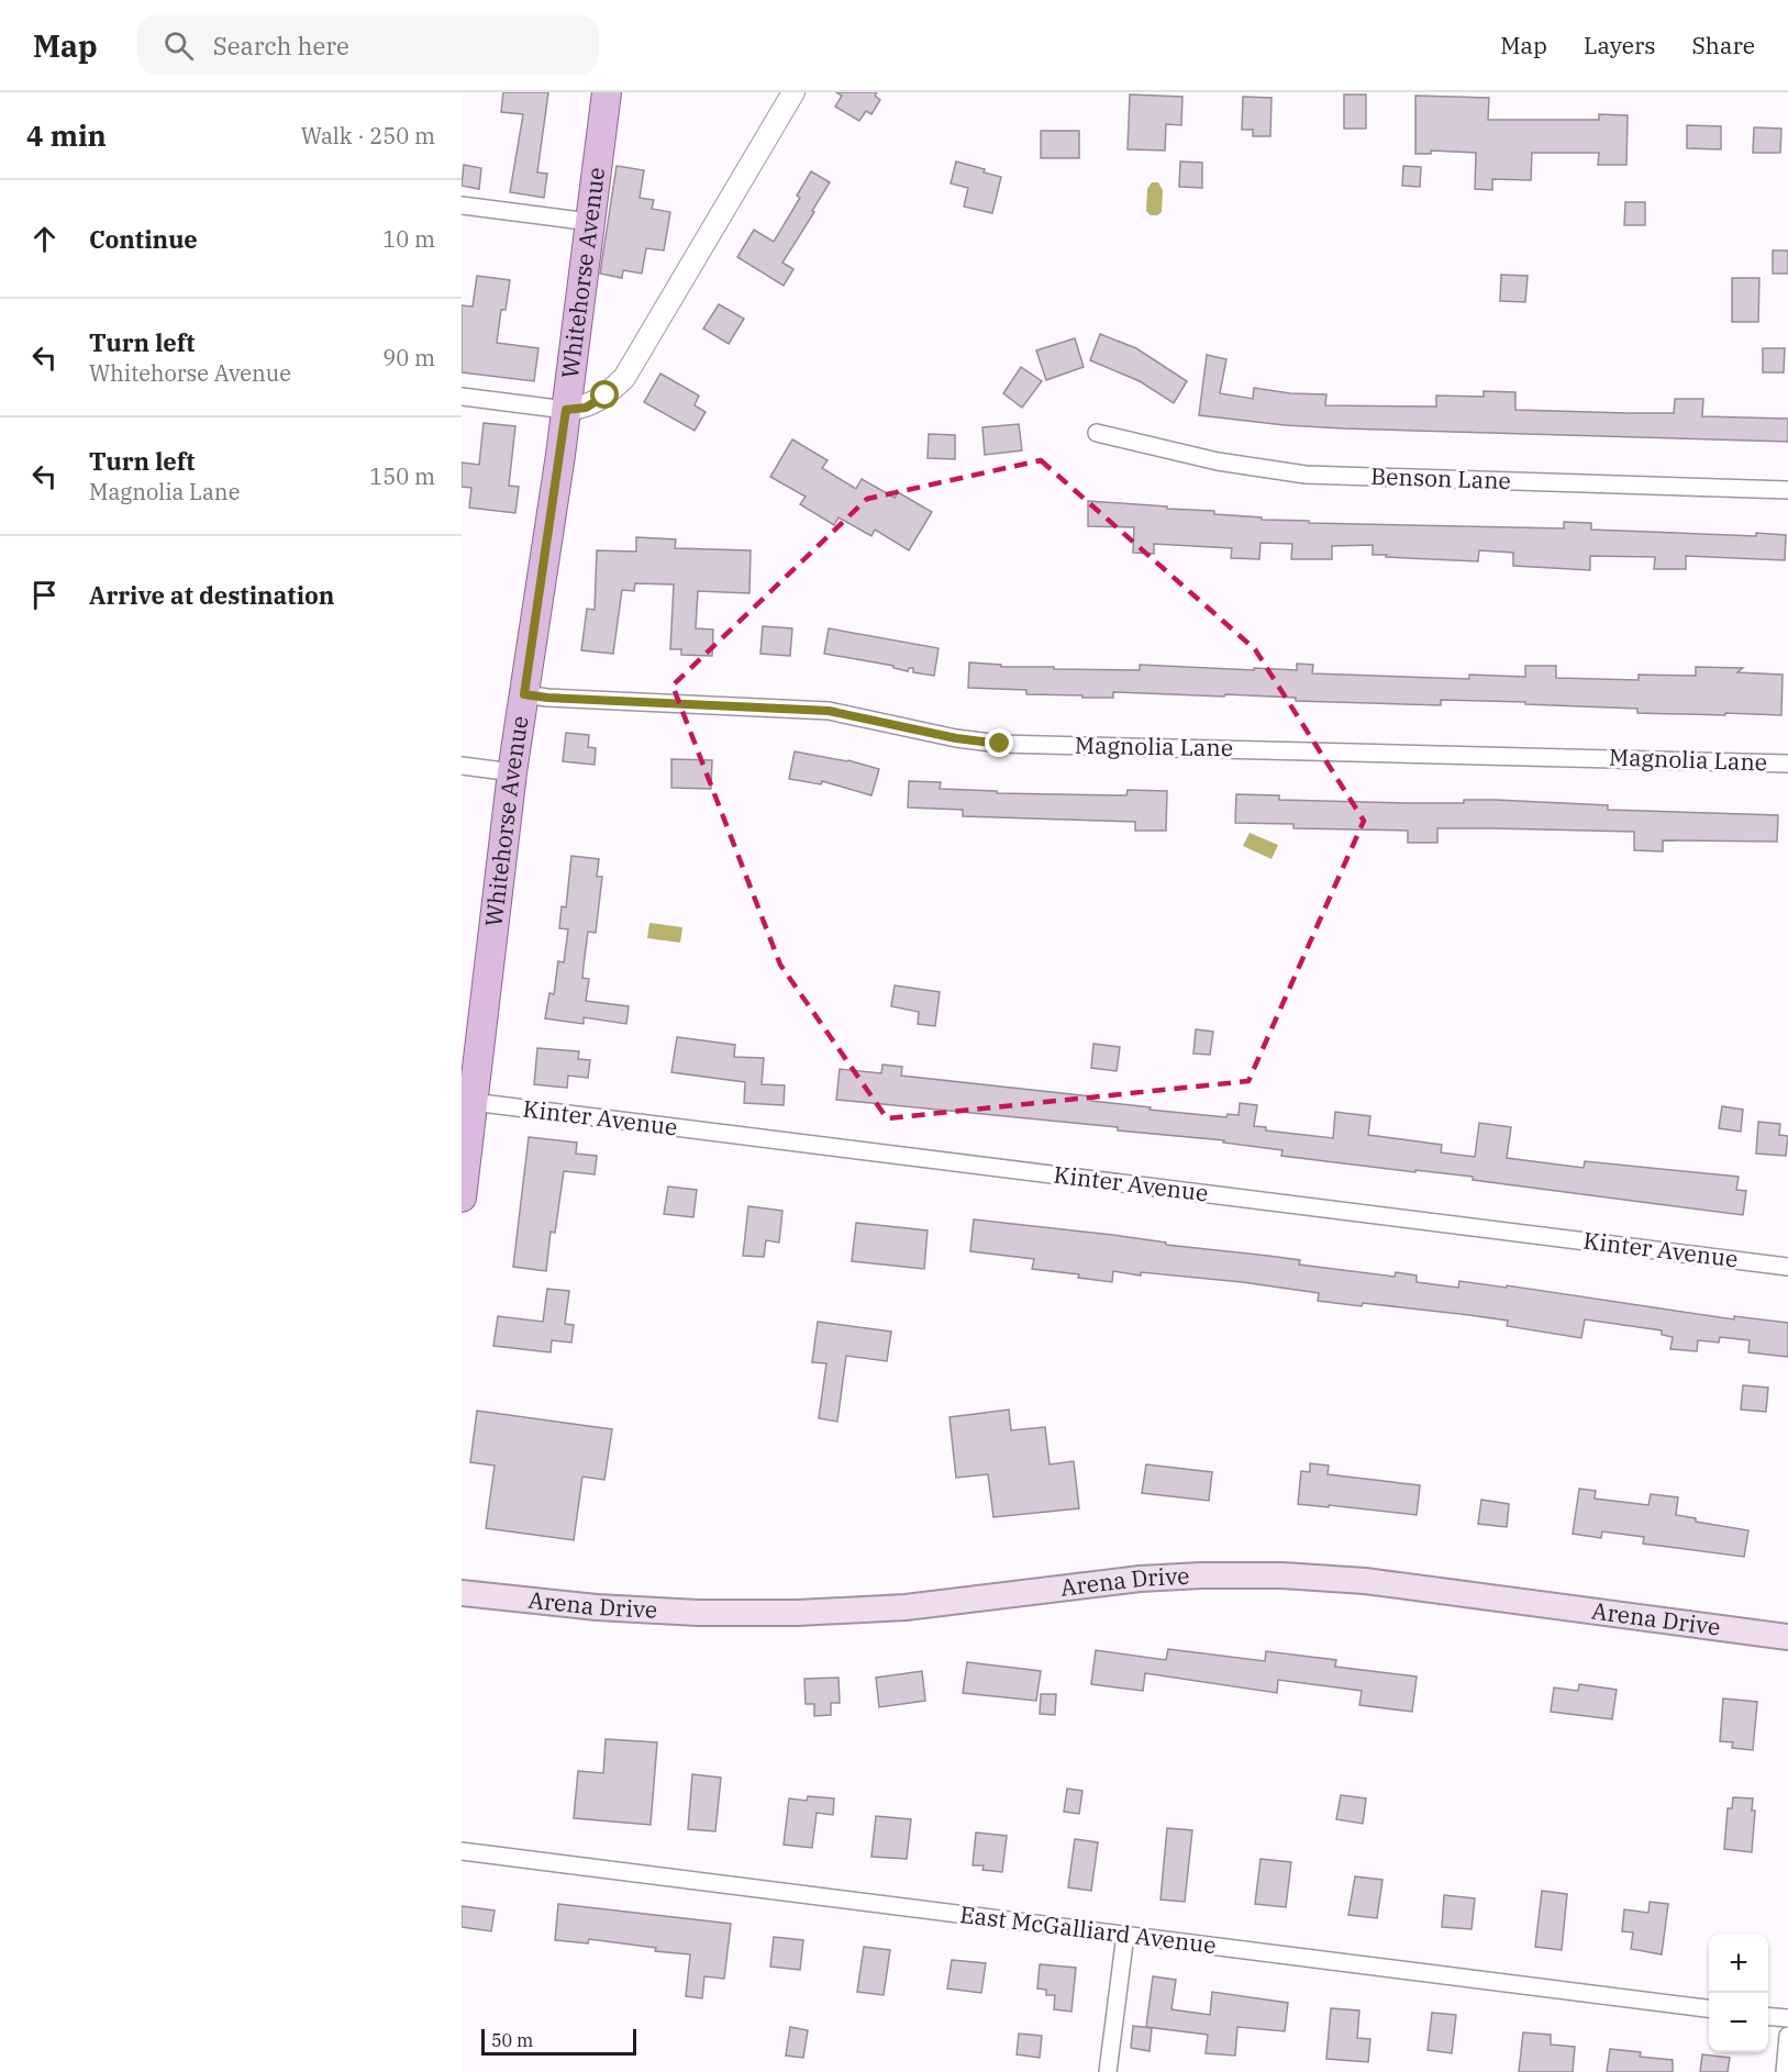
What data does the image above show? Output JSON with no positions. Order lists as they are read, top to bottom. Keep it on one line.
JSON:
{"streets":{"main road":["Whitehorse Avenue","Arena Drive"],"street":["Benson Lane","Magnolia Lane","Kinter Avenue","East McGalliard Avenue"]},"crossings":[["Whitehorse Avenue","Magnolia Lane"],["Whitehorse Avenue","Kinter Avenue"]],"scale_bar":"50 m","page":{"header":"Map","search":"Search here","nav":["Map","Layers","Share"],"heading":["4 min","Walk · 250 m"],"list":[["Continue","10 m"],["Turn left","Whitehorse Avenue","90 m"],["Turn left","Magnolia Lane","150 m"],"Arrive at destination"],"map_buttons":["+","−"],"scale":"50 m"}}
